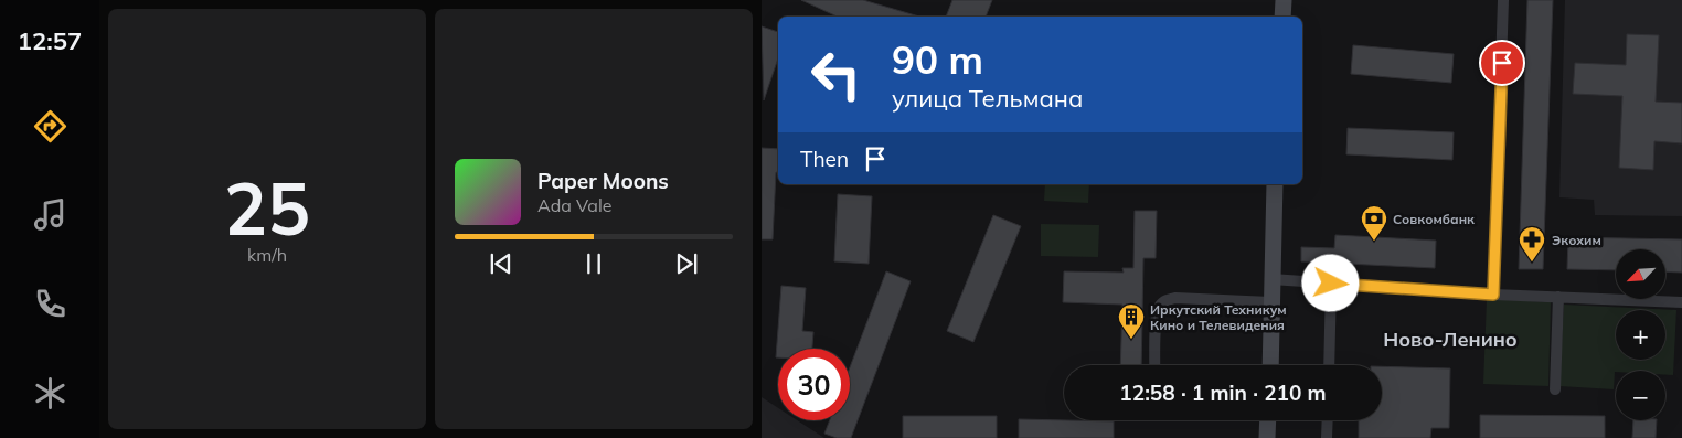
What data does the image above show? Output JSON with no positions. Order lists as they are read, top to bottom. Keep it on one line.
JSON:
{"districts":["Ново-Ленино"],"places":{"bank":["Совкомбанк"],"pharmacy":["Экохим"],"building":["Иркутский Техникум Кино и Телевидения"]},"north":"bottom left","page":{"tabs":"12:57","tile":["25","km/h"],"turn":["90 m","улица Тельмана"],"then":"Then","song":["Paper Moons","Ada Vale"],"map_buttons":["+","−"],"limit":"30","trip":"12:58 · 1 min · 210 m"}}
